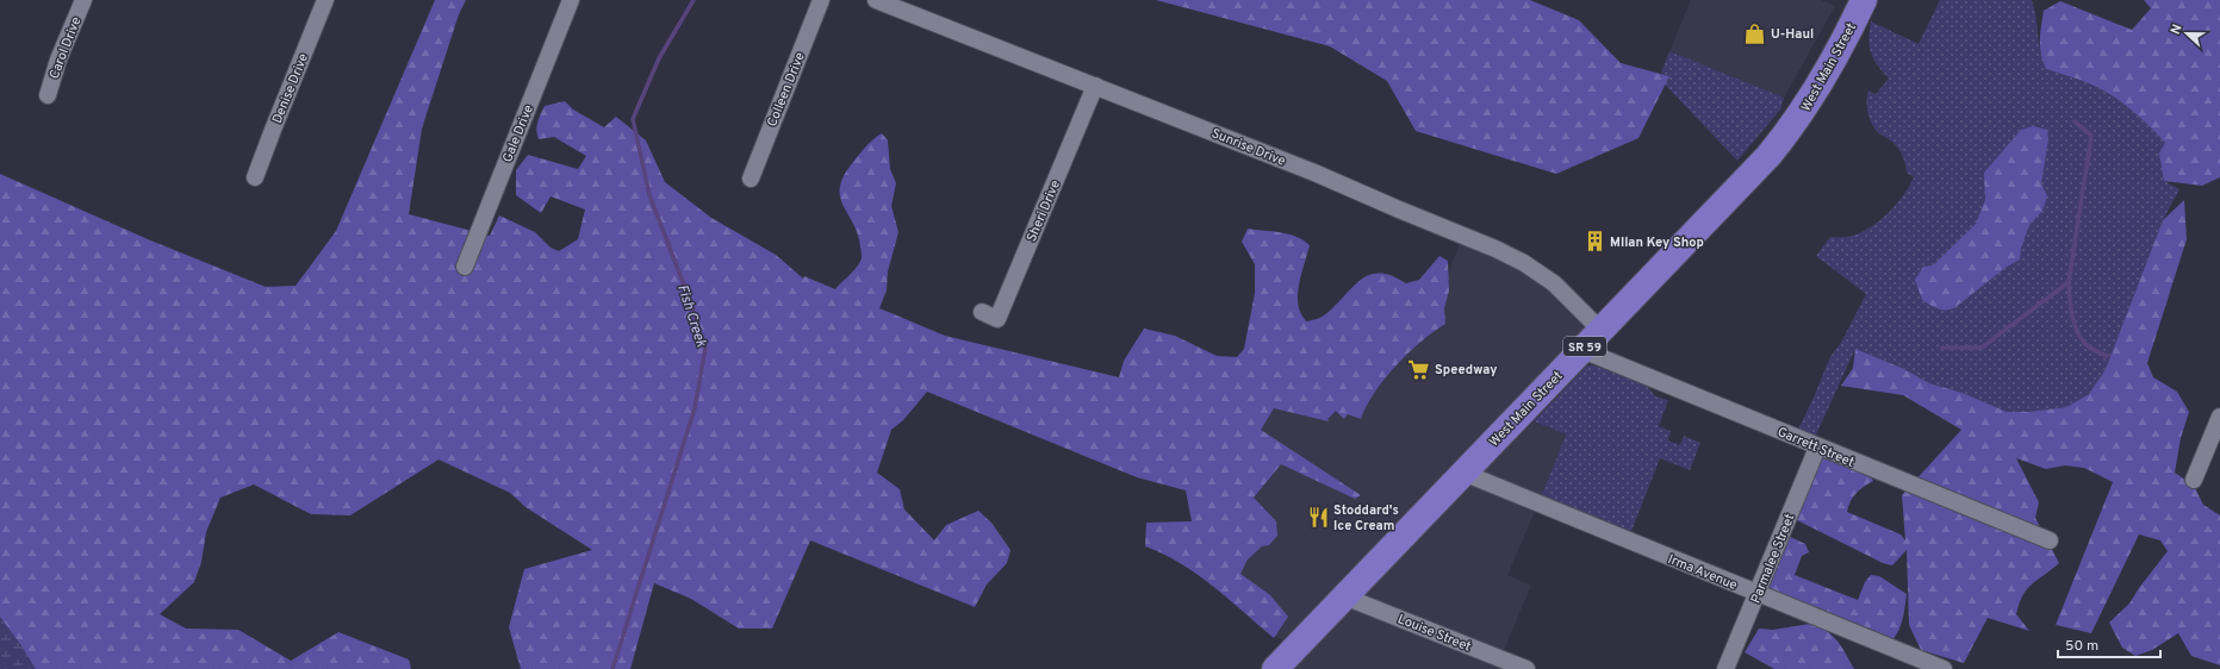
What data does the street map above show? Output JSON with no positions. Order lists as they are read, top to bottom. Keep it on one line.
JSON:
{"streets":{"main road":["West Main Street","SR 59"],"street":["Carol Drive","Denise Drive","Colleen Drive","Gale Drive","Sunrise Drive","Sheri Drive","Garrett Street","Parmalee Street","Irma Avenue","Louise Street"]},"crossings":[["West Main Street","Sunrise Drive"],["West Main Street","Garrett Street"],["West Main Street","Irma Avenue"],["West Main Street","Louise Street"],["Sunrise Drive","Sheri Drive"],["Garrett Street","Parmalee Street"],["Parmalee Street","Irma Avenue"]],"water":["Fish Creek"],"places":{"shop":["U-Haul"],"building":["MIlan Key Shop"],"supermarket":["Speedway"],"restaurant":["Stoddard's Ice Cream"]},"scale_bar":"50 m","north":"left"}
